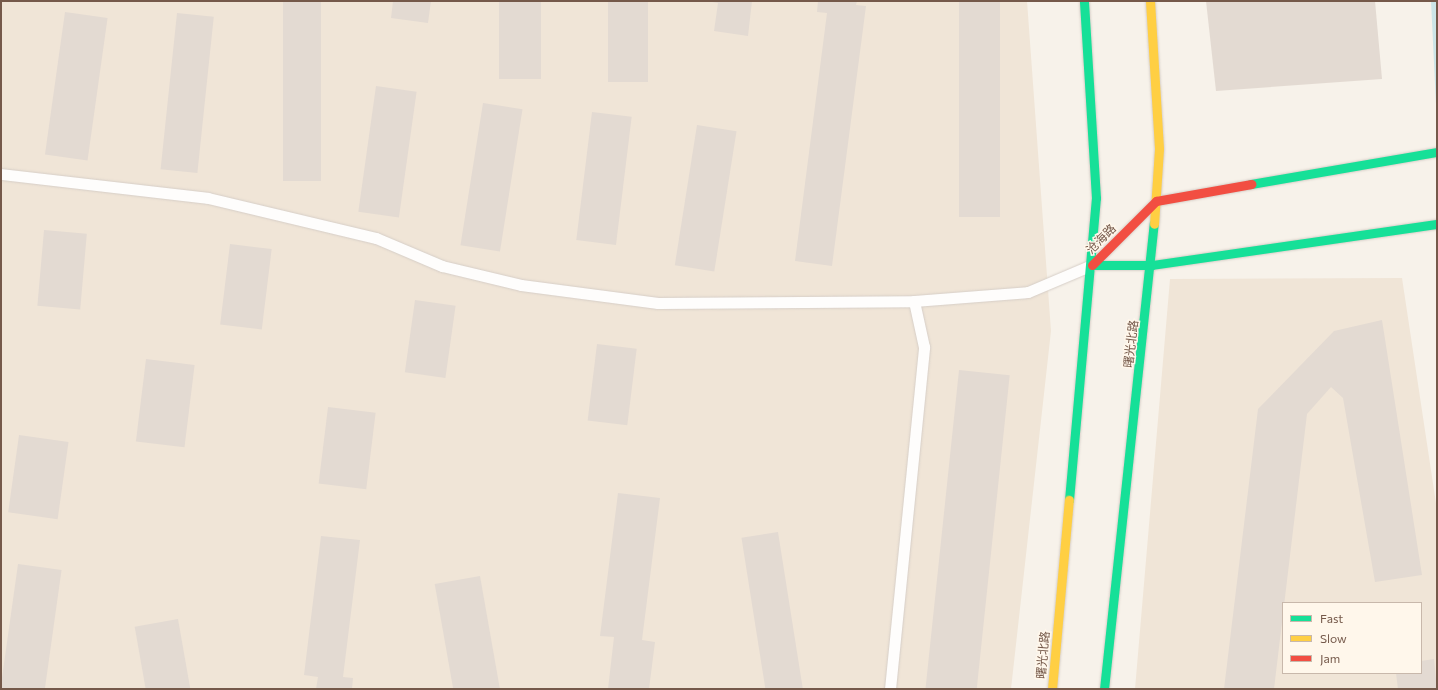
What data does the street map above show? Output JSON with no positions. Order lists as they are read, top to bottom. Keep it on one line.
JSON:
{"streets":{"main road":["沧海路","曙光北路"]},"crossings":[["沧海路","曙光北路"]],"legend":["Fast","Slow","Jam"]}
